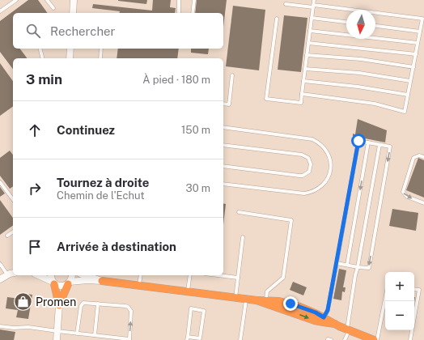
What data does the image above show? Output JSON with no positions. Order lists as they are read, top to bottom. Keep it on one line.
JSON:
{"places":{"shop":["Promen"]},"north":"bottom","page":{"search":"Rechercher","heading":["3 min","À pied · 180 m"],"list":[["Continuez","150 m"],["Tournez à droite","Chemin de l'Echut","30 m"],"Arrivée à destination"],"map_buttons":["+","−"]}}
